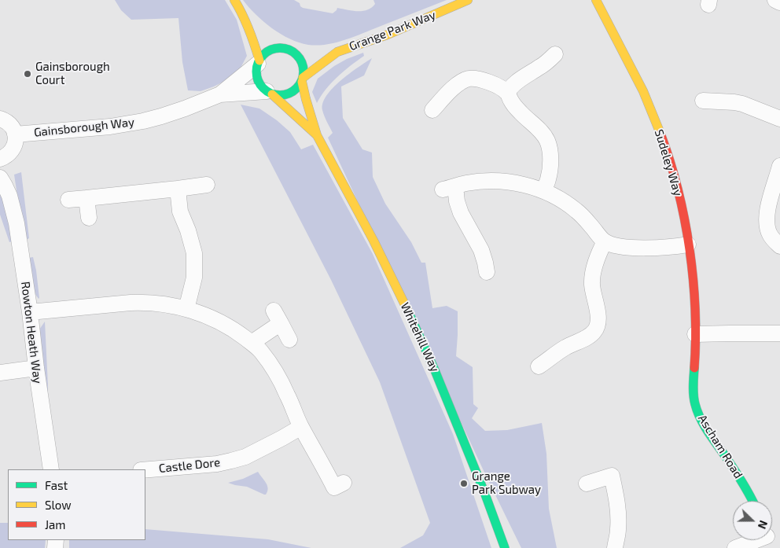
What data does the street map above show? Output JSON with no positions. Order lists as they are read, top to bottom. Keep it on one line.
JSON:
{"streets":{"main road":["Grange Park Way","Sudeley Way","Whitehill Way","Ascham Road"],"street":["Gainsborough Way","Rowton Heath Way","Castle Dore"]},"crossings":[["Grange Park Way","Gainsborough Way"],["Grange Park Way","Whitehill Way"],["Gainsborough Way","Rowton Heath Way"],["Gainsborough Way","Whitehill Way"],["Sudeley Way","Ascham Road"]],"places":["Gainsborough Court","Grange Park Subway"],"legend":["Fast","Slow","Jam"],"north":"right"}
